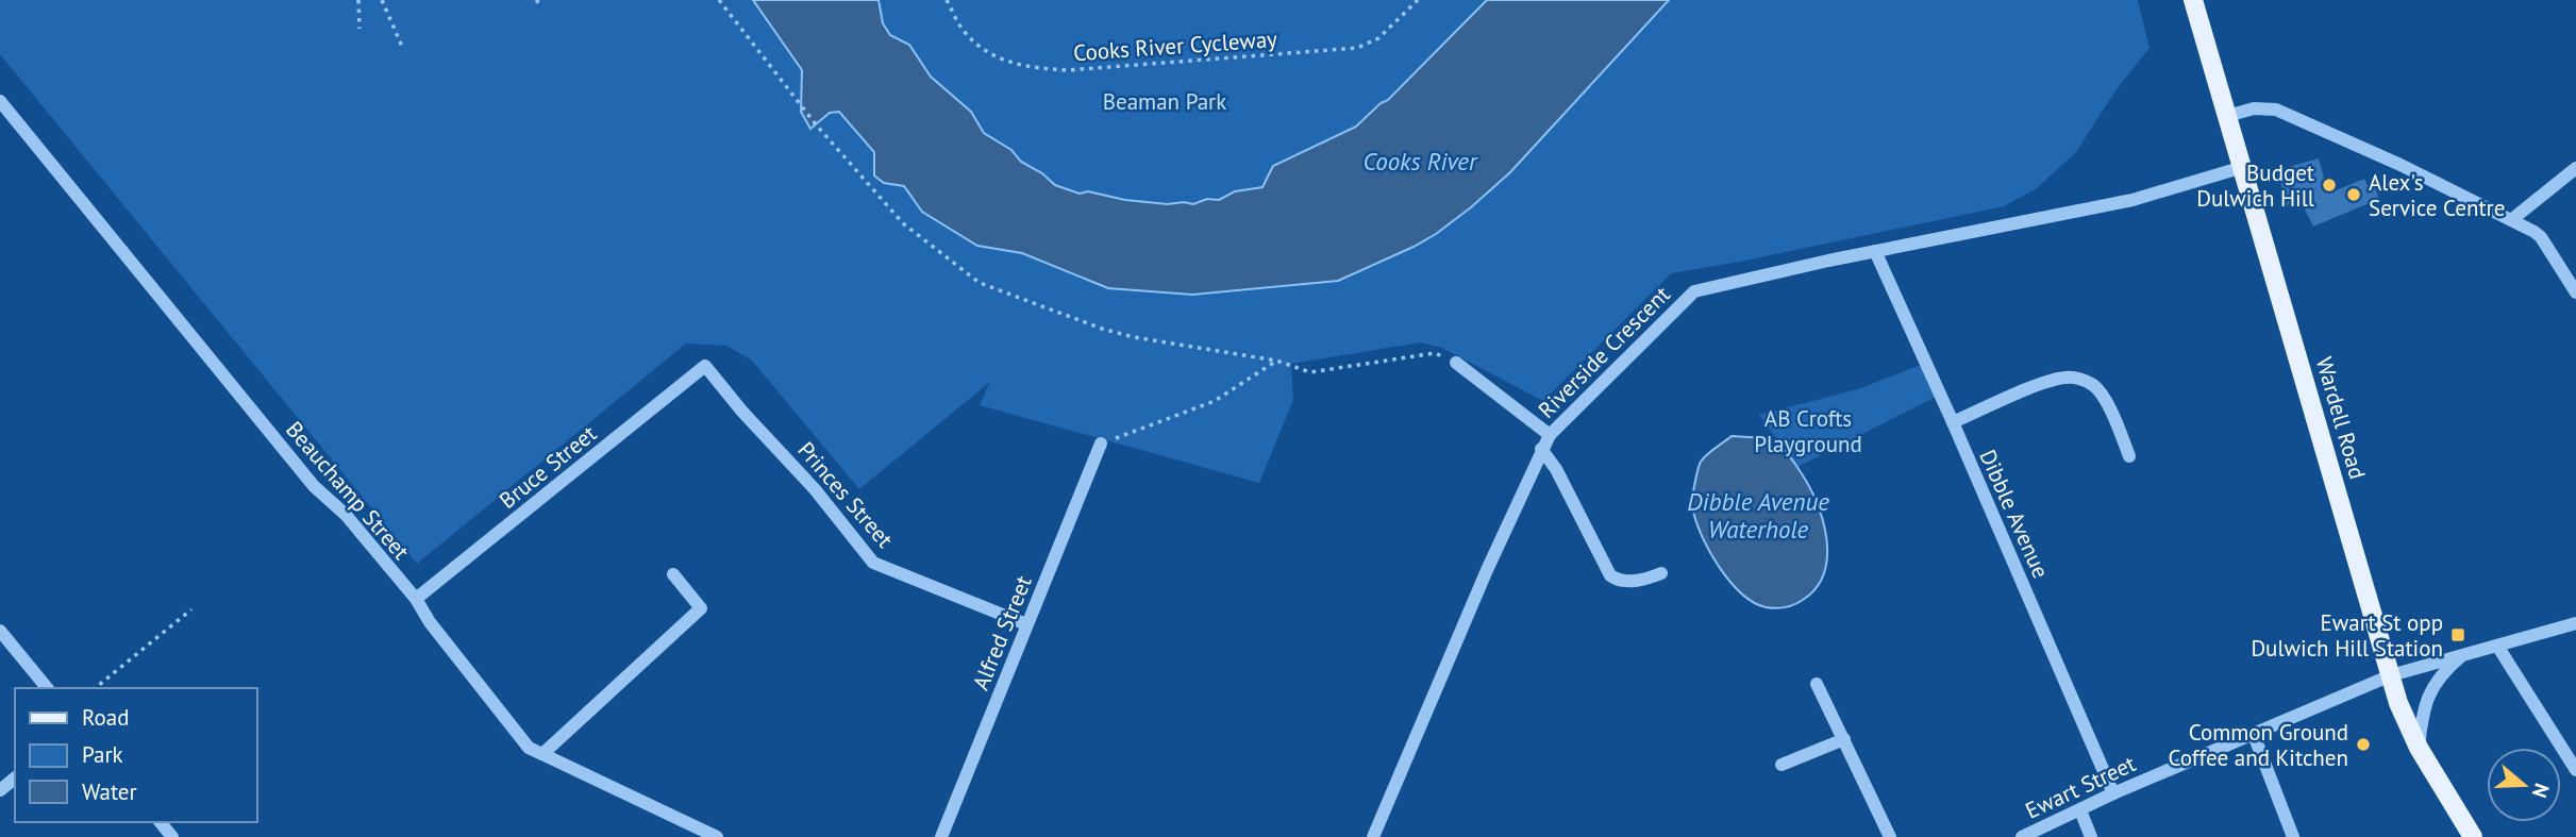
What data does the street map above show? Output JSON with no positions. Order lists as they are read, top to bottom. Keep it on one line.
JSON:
{"streets":{"main road":["Wardell Road"],"street":["Riverside Crescent","Bruce Street","Beauchamp Street","Princes Street","Dibble Avenue","Alfred Street","Ewart Street"],"path":["Cooks River Cycleway"]},"crossings":[["Riverside Crescent","Wardell Road"],["Riverside Crescent","Dibble Avenue"],["Wardell Road","Ewart Street"],["Bruce Street","Beauchamp Street"],["Bruce Street","Princes Street"],["Princes Street","Alfred Street"],["Dibble Avenue","Ewart Street"]],"water":["Cooks River","Dibble Avenue Waterhole"],"parks":["Beaman Park","AB Crofts Playground"],"places":{"other":["Budget Dulwich Hill","Alex's Service Centre","Common Ground Coffee and Kitchen"],"transit":["Ewart St opp Dulwich Hill Station"]},"legend":["Road","Park","Water"],"north":"right"}
